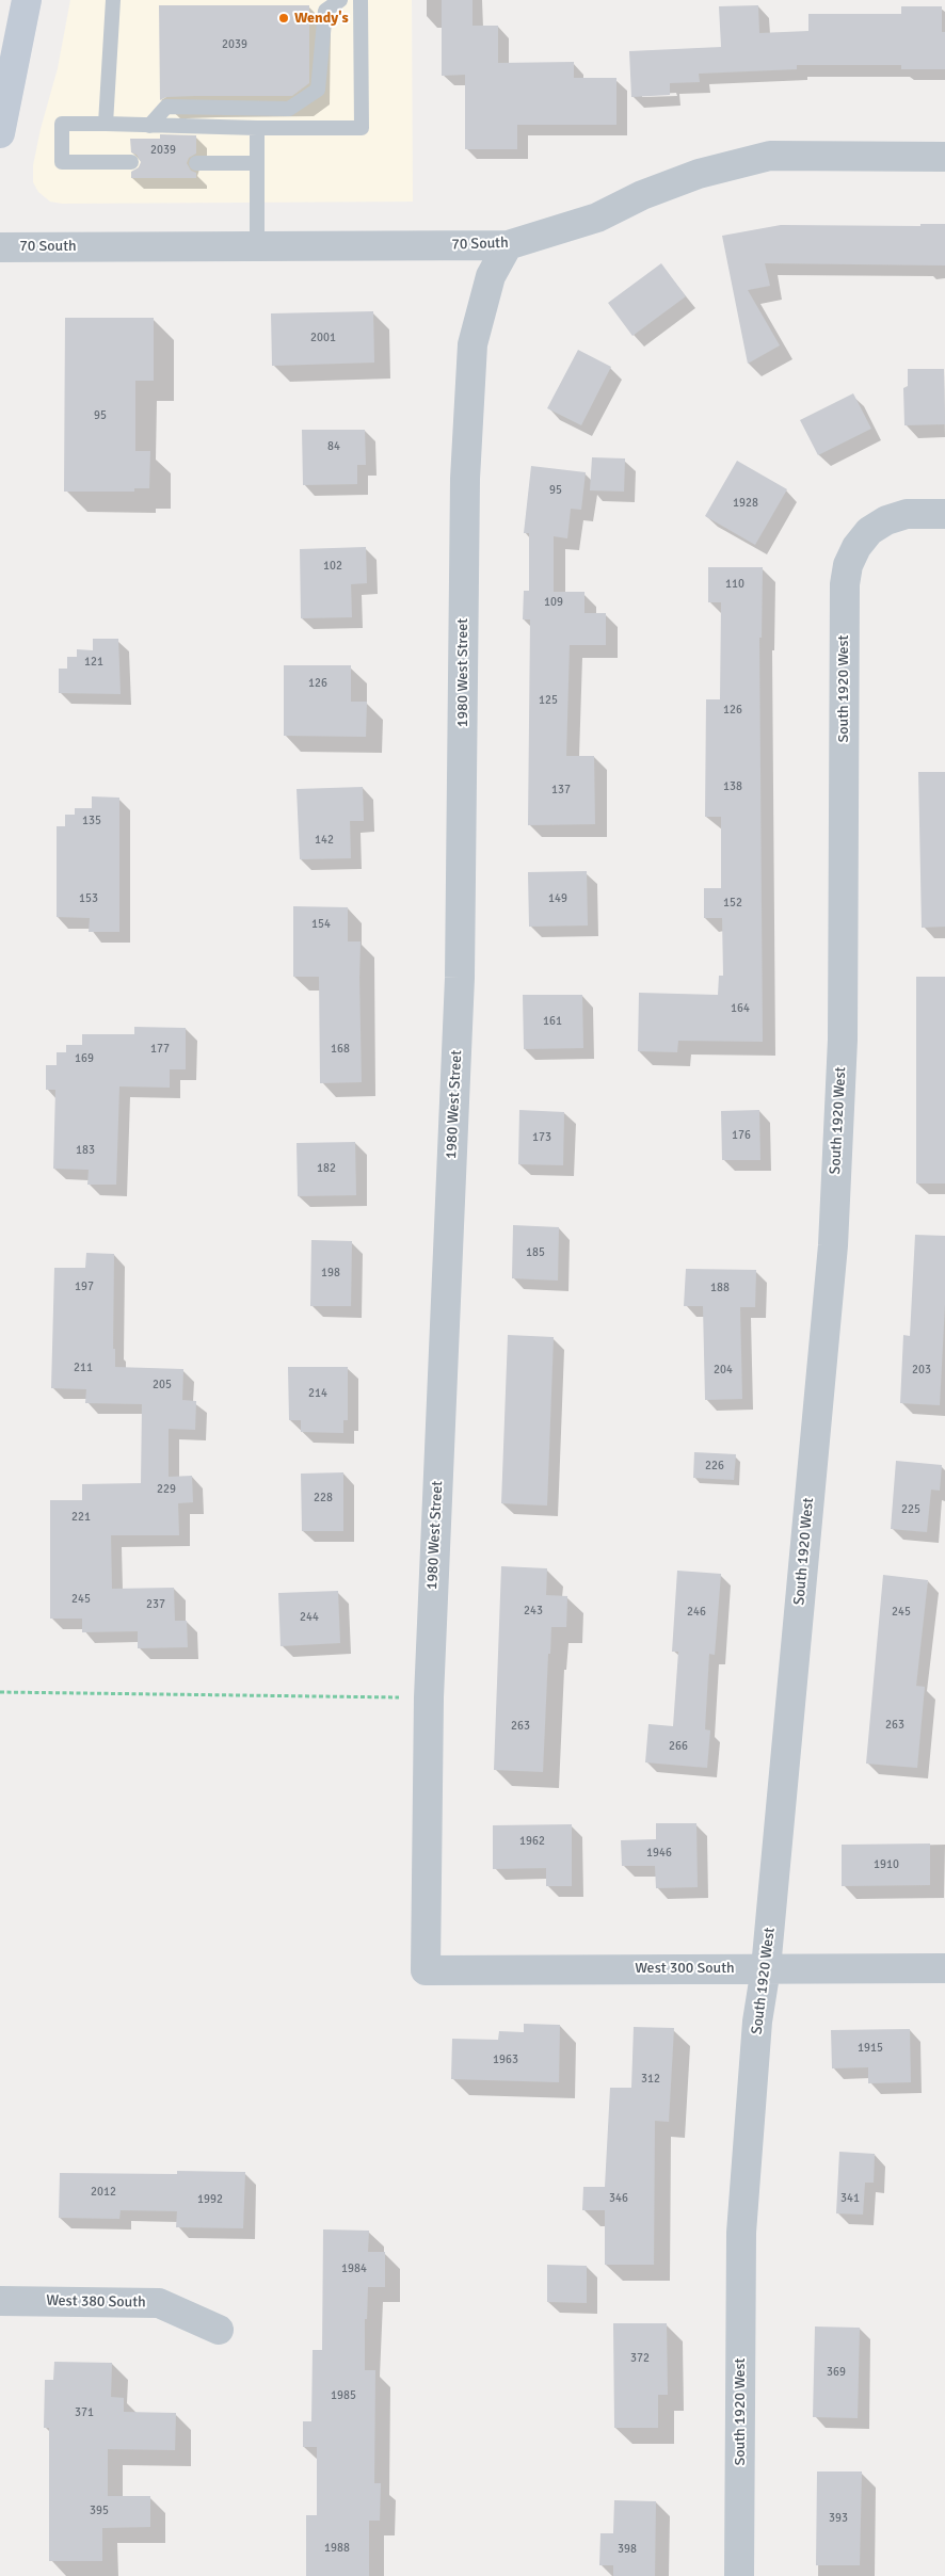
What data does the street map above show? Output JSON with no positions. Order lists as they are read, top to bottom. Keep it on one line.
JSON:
{"streets":{"street":["70 South","1980 West Street","South 1920 West","West 300 South","West 380 South"]},"crossings":[["70 South","1980 West Street"],["1980 West Street","West 300 South"],["South 1920 West","West 300 South"]],"places":["Wendy's"],"house_numbers":["2039","2039","2001","95","84","95","1928","102","110","109","121","126","125","126","138","137","135","142","153","149","152","154","164","161","177","168","169","176","173","183","182","185","198","197","188","211","204","203","205","214","226","229","228","225","221","245","237","243","246","245","244","263","263","266","1962","1946","1910","1915","1963","312","2012","346","341","1992","1984","372","369","1985","371","395","393","1988","398"]}
